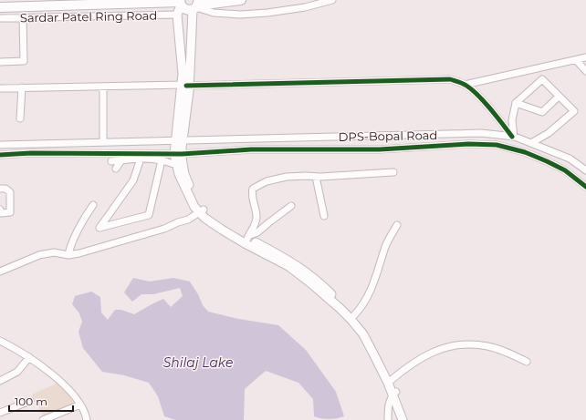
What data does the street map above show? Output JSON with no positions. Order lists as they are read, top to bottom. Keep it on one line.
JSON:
{"streets":{"highway":["Sardar Patel Ring Road"],"street":["DPS-Bopal Road"]},"water":["Shilaj Lake"],"scale_bar":"100 m"}
